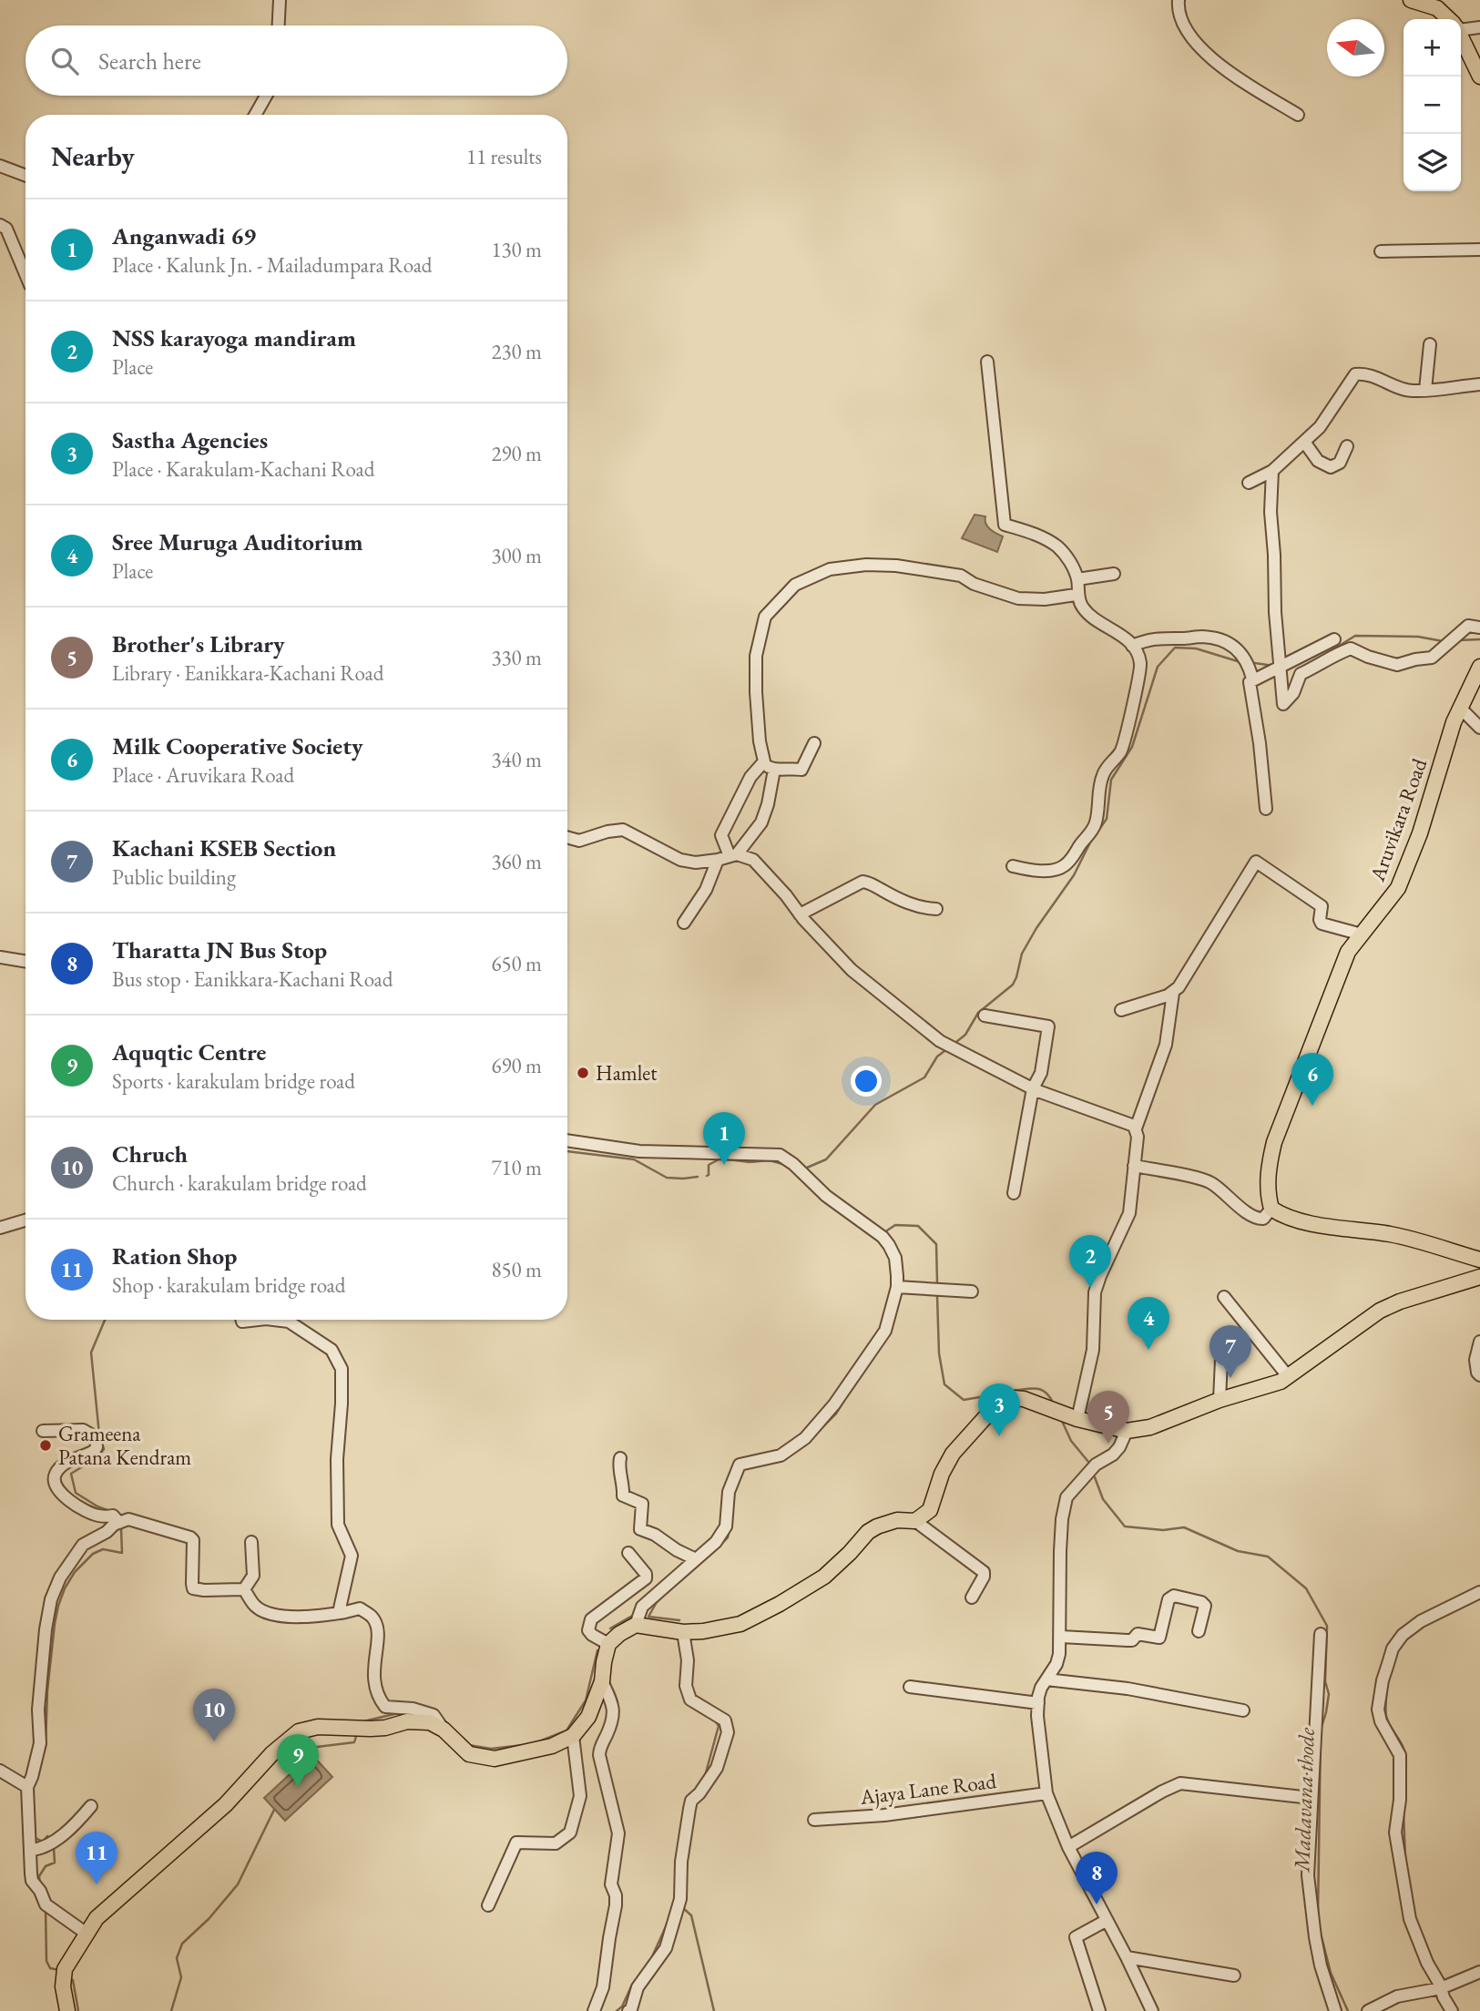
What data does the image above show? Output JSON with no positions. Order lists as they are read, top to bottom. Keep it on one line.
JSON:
{"streets":{"main road":["Aruvikara Road"],"street":["Ajaya Lane Road"]},"water":["Madavana thode"],"places":["Hamlet","Grameena Patana Kendram"],"north":"left","page":{"map_buttons":["+","−"],"search":"Search here","heading":["Nearby","11 results"],"list":[{"mark":"1","name":"Anganwadi 69","note":"Place · Kalunk Jn. - Mailadumpara Road","value":"130 m"},{"mark":"2","name":"NSS karayoga mandiram","note":"Place","value":"230 m"},{"mark":"3","name":"Sastha Agencies","note":"Place · Karakulam-Kachani Road","value":"290 m"},{"mark":"4","name":"Sree Muruga Auditorium","note":"Place","value":"300 m"},{"mark":"5","name":"Brother's Library","note":"Library · Eanikkara-Kachani Road","value":"330 m"},{"mark":"6","name":"Milk Cooperative Society","note":"Place · Aruvikara Road","value":"340 m"},{"mark":"7","name":"Kachani KSEB Section","note":"Public building","value":"360 m"},{"mark":"8","name":"Tharatta JN Bus Stop","note":"Bus stop · Eanikkara-Kachani Road","value":"650 m"},{"mark":"9","name":"Aquqtic Centre","note":"Sports · karakulam bridge road","value":"690 m"},{"mark":"10","name":"Chruch","note":"Church · karakulam bridge road","value":"710 m"},{"mark":"11","name":"Ration Shop","note":"Shop · karakulam bridge road","value":"850 m"}],"pins":["6","1","2","4","7","3","5","10","9","11","8"]}}
